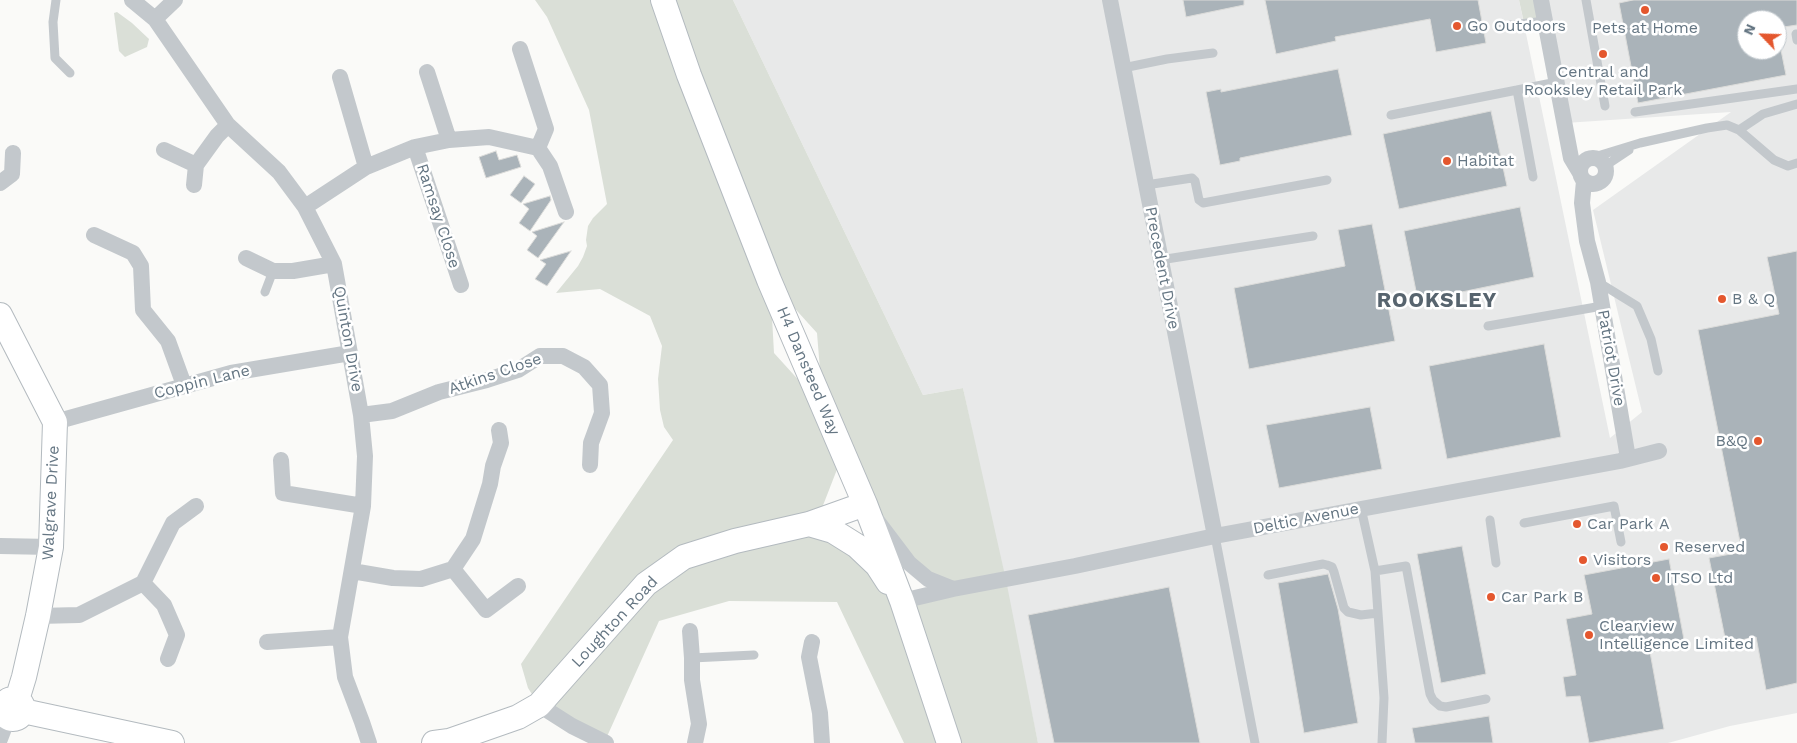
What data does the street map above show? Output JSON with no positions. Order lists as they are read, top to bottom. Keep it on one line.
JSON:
{"streets":{"street":["Ramsay Close","Precedent Drive","Quinton Drive","Patriot Drive","H4 Dansteed Way","Atkins Close","Coppin Lane","Walgrave Drive","Deltic Avenue","Loughton Road"]},"crossings":[["Ramsay Close","Quinton Drive"],["Precedent Drive","Deltic Avenue"],["Quinton Drive","Atkins Close"],["Quinton Drive","Coppin Lane"],["Patriot Drive","Deltic Avenue"],["H4 Dansteed Way","Deltic Avenue"],["H4 Dansteed Way","Loughton Road"],["Coppin Lane","Walgrave Drive"]],"districts":["ROOKSLEY"],"places":["Pets at Home","Go Outdoors","Central and Rooksley Retail Park","Habitat","B & Q","B&Q","Car Park A","Reserved","Visitors","ITSO Ltd","Car Park B","Clearview Intelligence Limited"],"north":"top left"}
